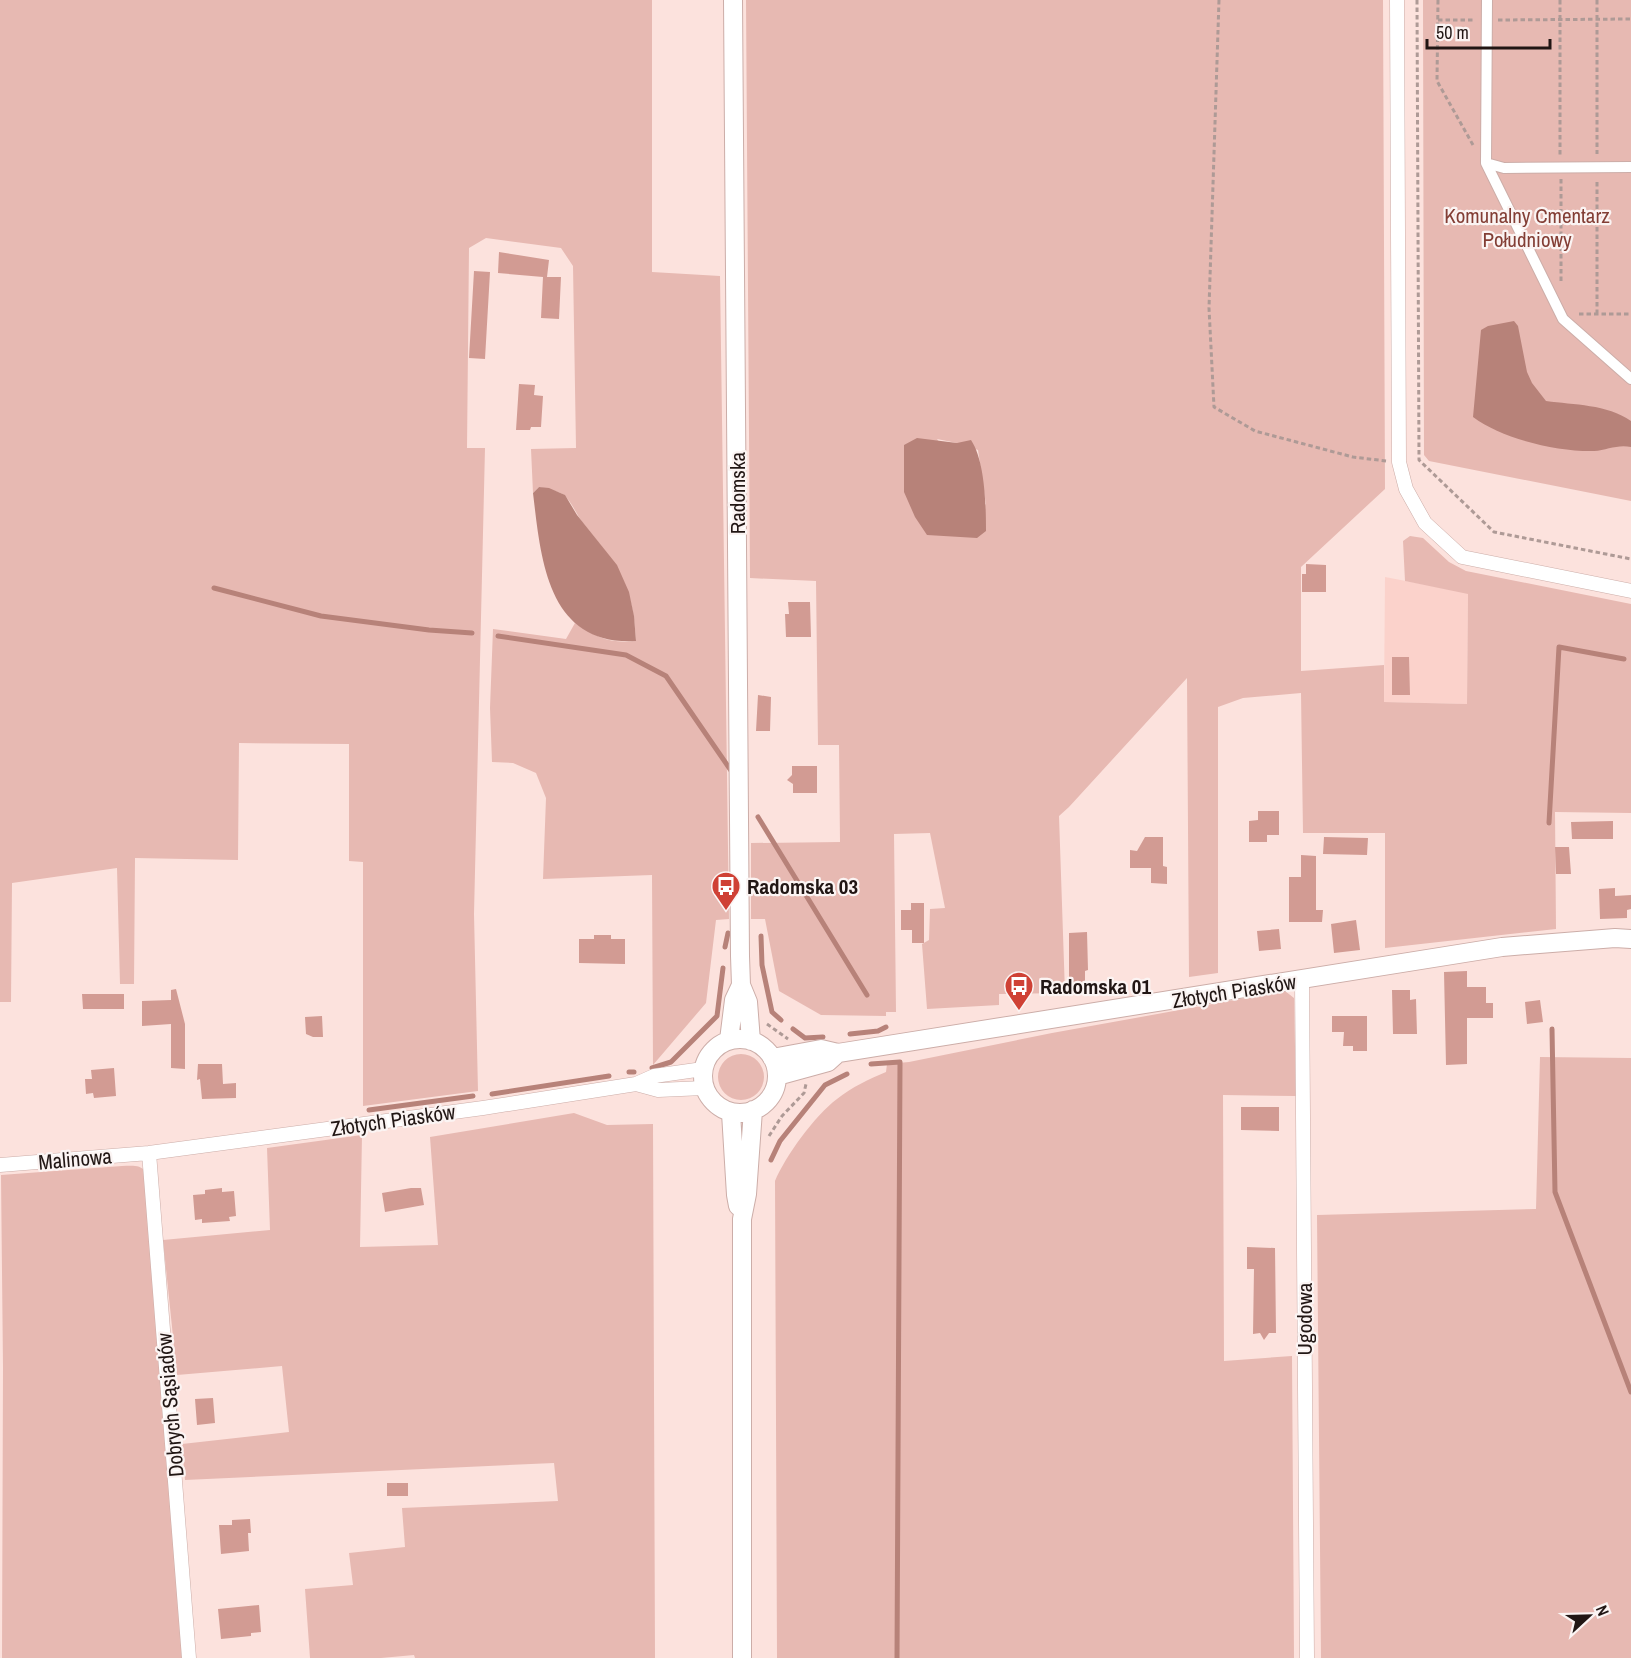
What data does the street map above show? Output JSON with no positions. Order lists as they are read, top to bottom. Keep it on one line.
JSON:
{"streets":{"street":["Radomska","Złotych Piasków","Malinowa","Ugodowa","Dobrych Sąsiadów"]},"crossings":[["Radomska","Złotych Piasków"],["Złotych Piasków","Malinowa"],["Złotych Piasków","Ugodowa"],["Złotych Piasków","Dobrych Sąsiadów"],["Malinowa","Dobrych Sąsiadów"]],"parks":["Komunalny Cmentarz Południowy"],"places":{"bus stop":["Radomska 03","Radomska 01"]},"scale_bar":"50 m","north":"right"}
